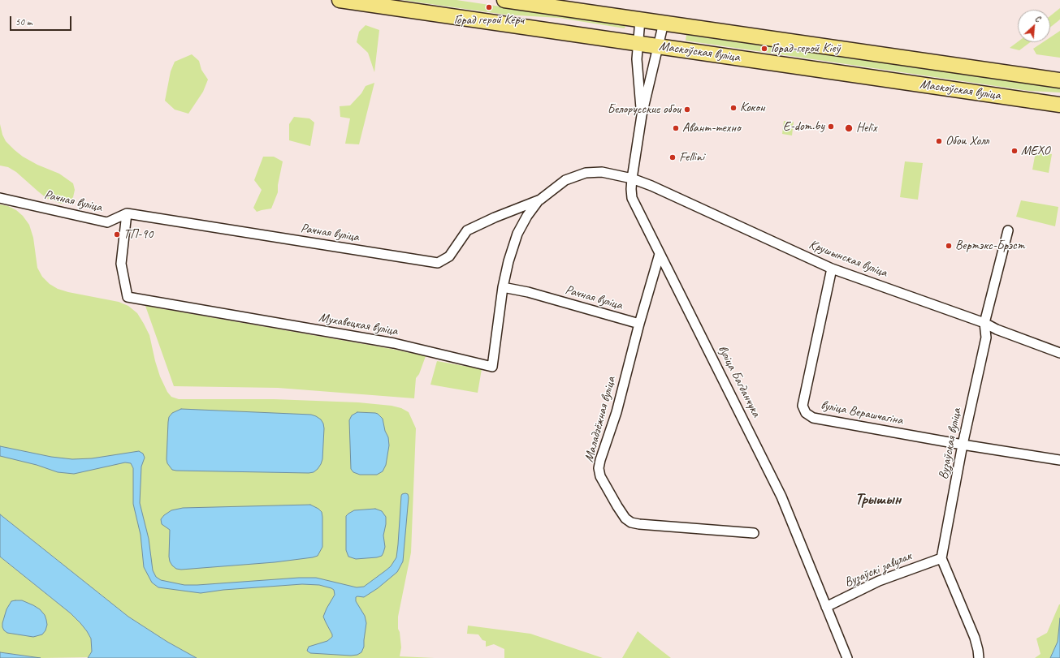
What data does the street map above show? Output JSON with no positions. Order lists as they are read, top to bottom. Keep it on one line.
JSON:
{"streets":{"main road":["Маскоўская вуліца"],"street":["Рачная вуліца","Крушынская вуліца","Мухавецкая вуліца","вуліца Багданчука","вуліца Верашчагіна","Маладзёжная вуліца","Вузаўская вуліца","Вузаўскі завулак"]},"crossings":[["Маскоўская вуліца","вуліца Багданчука"],["Рачная вуліца","Крушынская вуліца"],["Рачная вуліца","Мухавецкая вуліца"],["Рачная вуліца","вуліца Багданчука"],["Рачная вуліца","Маладзёжная вуліца"],["Крушынская вуліца","вуліца Багданчука"],["Крушынская вуліца","вуліца Верашчагіна"],["Крушынская вуліца","Вузаўская вуліца"],["вуліца Багданчука","Маладзёжная вуліца"],["вуліца Багданчука","Вузаўскі завулак"],["вуліца Верашчагіна","Вузаўская вуліца"],["Вузаўская вуліца","Вузаўскі завулак"]],"districts":["Трышын"],"places":["Горад герой Керч","Горад-герой Кіеў","Кокон","Белорусские обои","E-dom.by","Авант-техно","Helix","Обои Холл","MEXO","Fellini","ТП-90","Вертэкс-Брэст"],"scale_bar":"50 m","north":"top right"}
